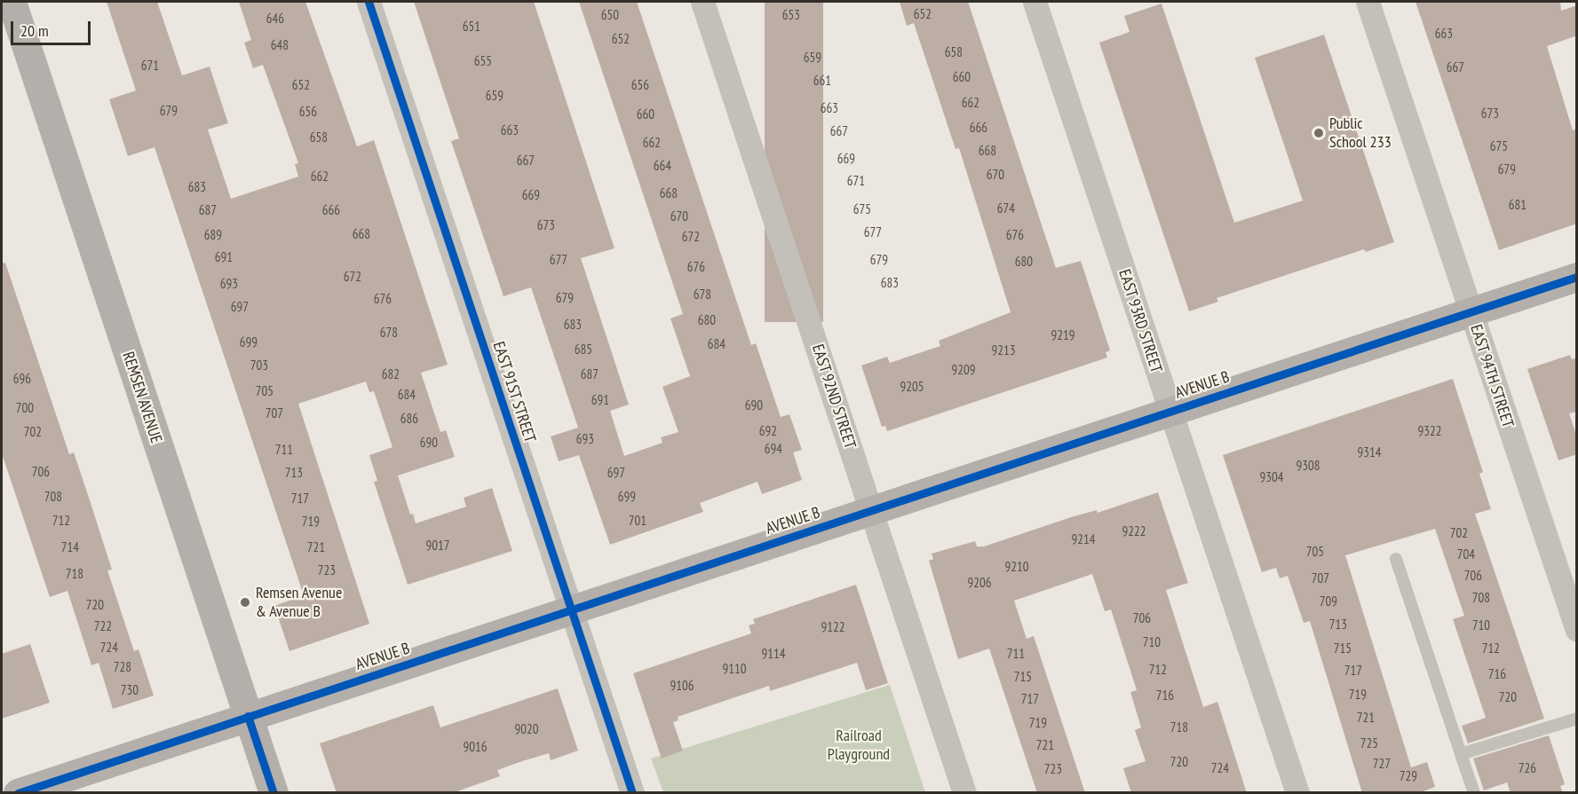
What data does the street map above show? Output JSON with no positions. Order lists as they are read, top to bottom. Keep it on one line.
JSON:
{"streets":{"street":["EAST 93RD STREET","EAST 94TH STREET","AVENUE B","EAST 91ST STREET","EAST 92ND STREET","REMSEN AVENUE"]},"crossings":[["EAST 93RD STREET","AVENUE B"],["EAST 94TH STREET","AVENUE B"],["AVENUE B","EAST 91ST STREET"],["AVENUE B","EAST 92ND STREET"],["AVENUE B","REMSEN AVENUE"]],"parks":["Railroad Playground"],"places":["Public School 233","Remsen Avenue & Avenue B"],"house_numbers":["652","650","653","646","651","663","652","648","658","659","655","671","667","660","661","652","656","659","662","663","679","656","673","660","666","663","667","658","662","675","668","669","667","664","679","670","662","671","683","668","669","681","674","675","687","666","670","673","677","668","689","676","672","691","677","679","680","676","672","683","693","678","679","676","697","680","683","678","9219","699","684","685","9213","703","9209","682","687","696","9205","705","684","691","690","700","707","686","692","9322","702","693","690","694","711","9314","9308","706","713","697","9304","708","699","717","712","701","719","9222","702","9214","9017","714","721","705","704","9210","723","718","706","707","9206","708","709","720","706","713","710","722","9122","710","724","715","712","9114","711","728","9110","712","717","716","715","9106","730","719","716","720","717","721","719","718","9020","725","721","9016","720","727","724","726","723","729"],"scale_bar":"20 m"}
